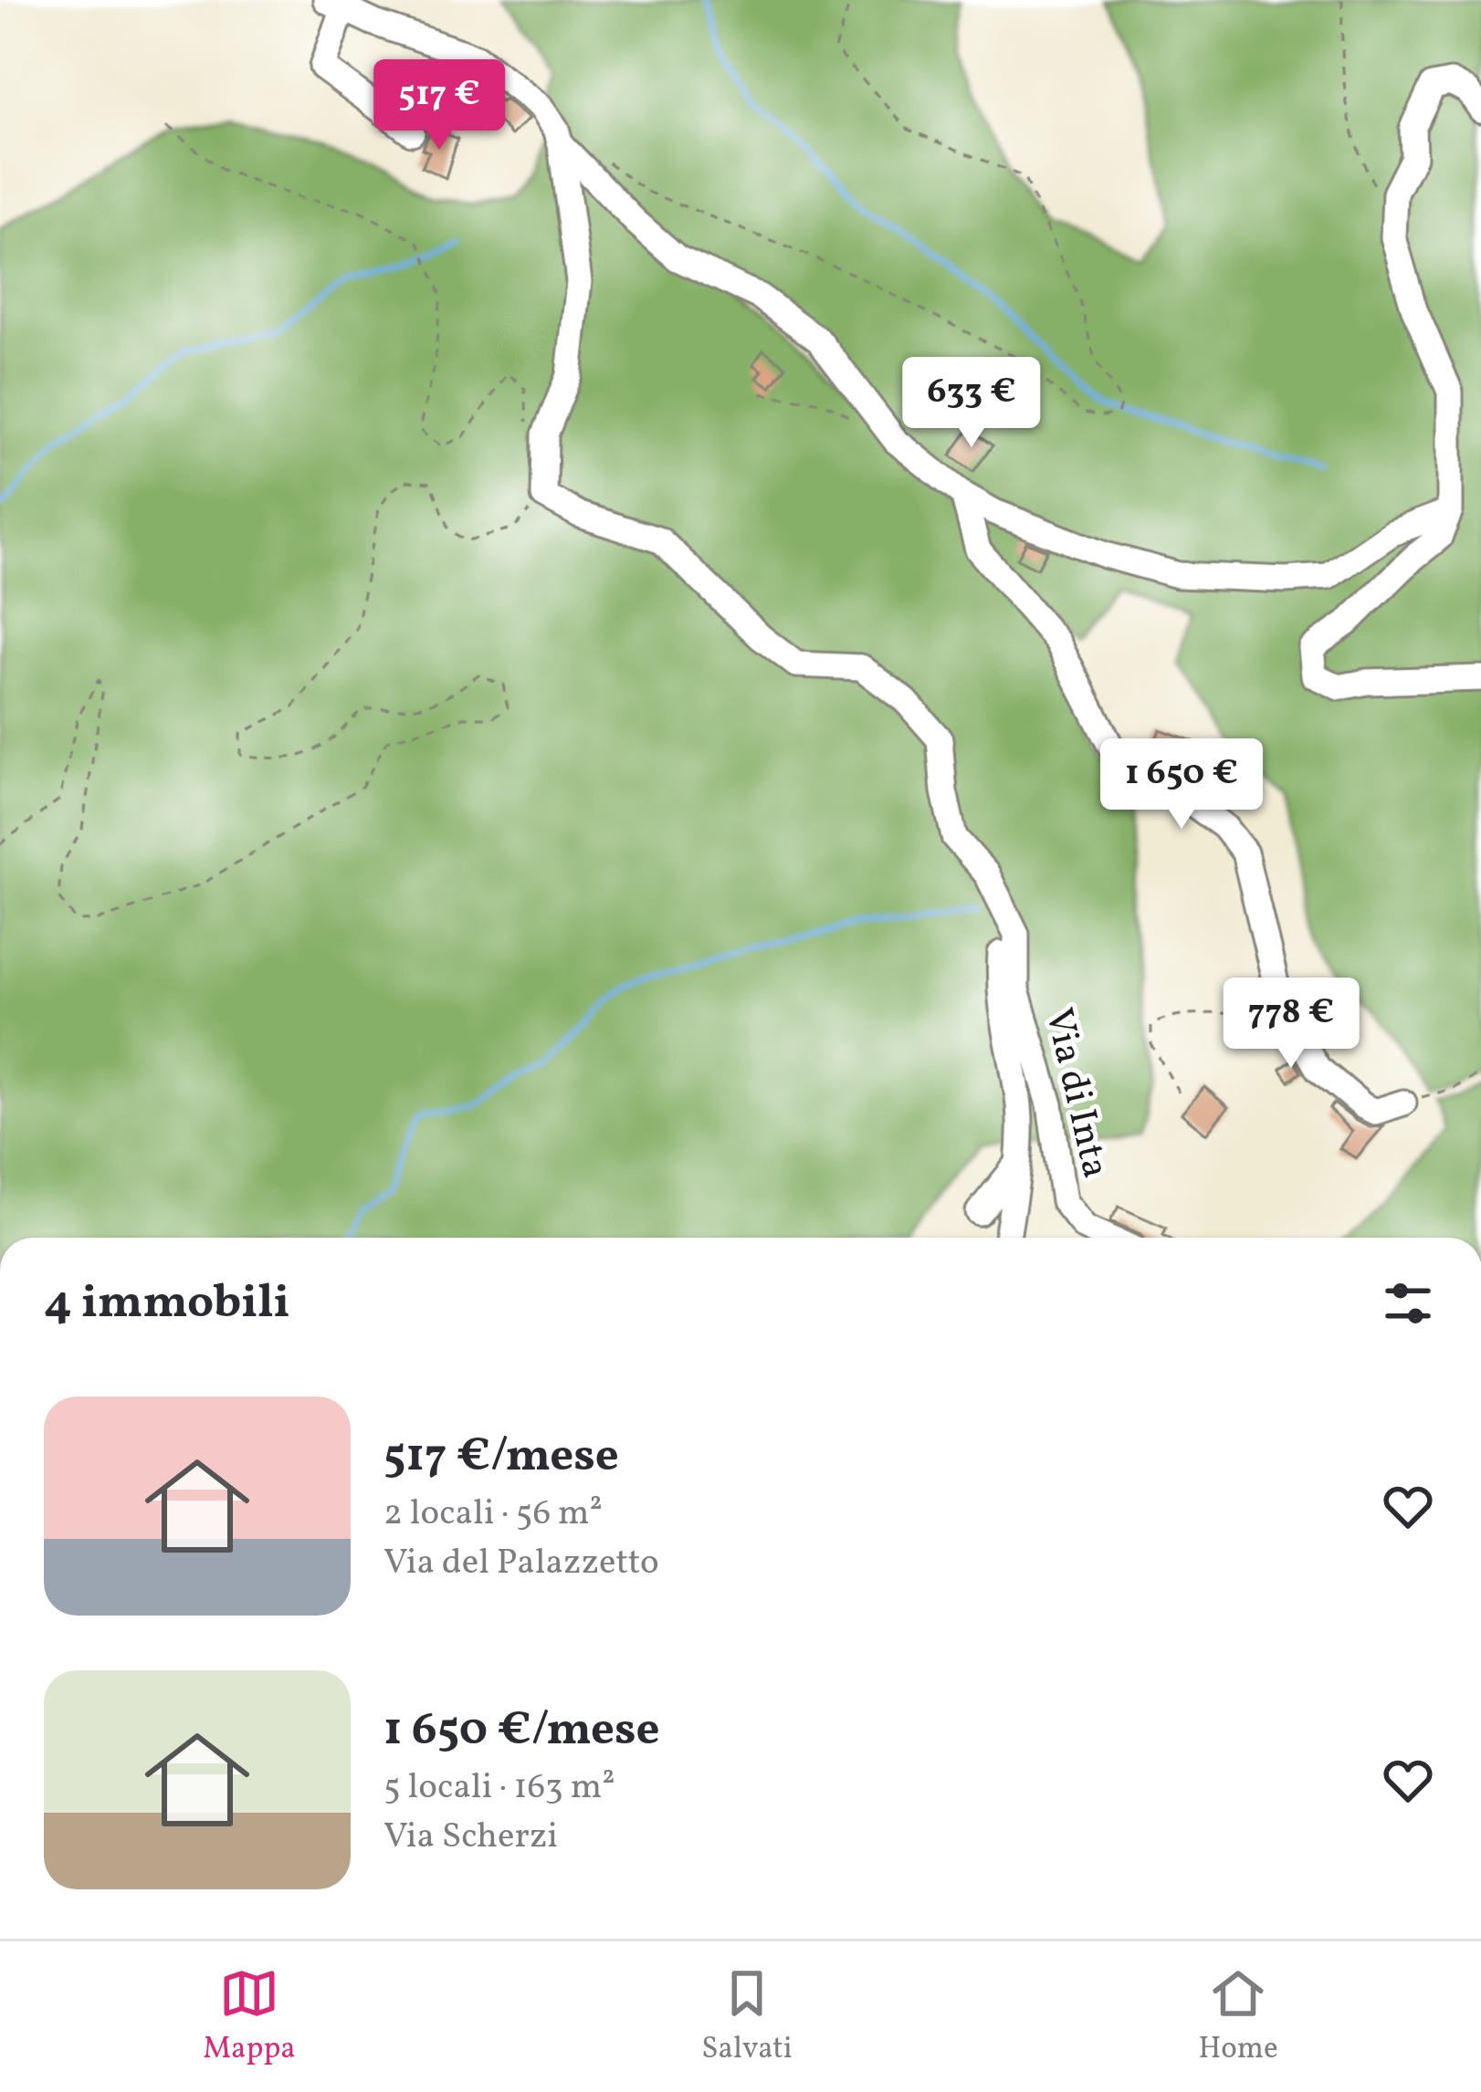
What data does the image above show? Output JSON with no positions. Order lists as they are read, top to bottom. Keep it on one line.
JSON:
{"streets":{"street":["Via di Inta"]},"page":{"price":["517 €","633 €","1 650 €","778 €"],"heading":"4 immobili","list":[{"name":"517 €/mese","note":"2 locali · 56 m² · Via del Palazzetto"},{"name":"1 650 €/mese","note":"5 locali · 163 m² · Via Scherzi"}],"tabs":["Mappa","Salvati","Home"]}}
